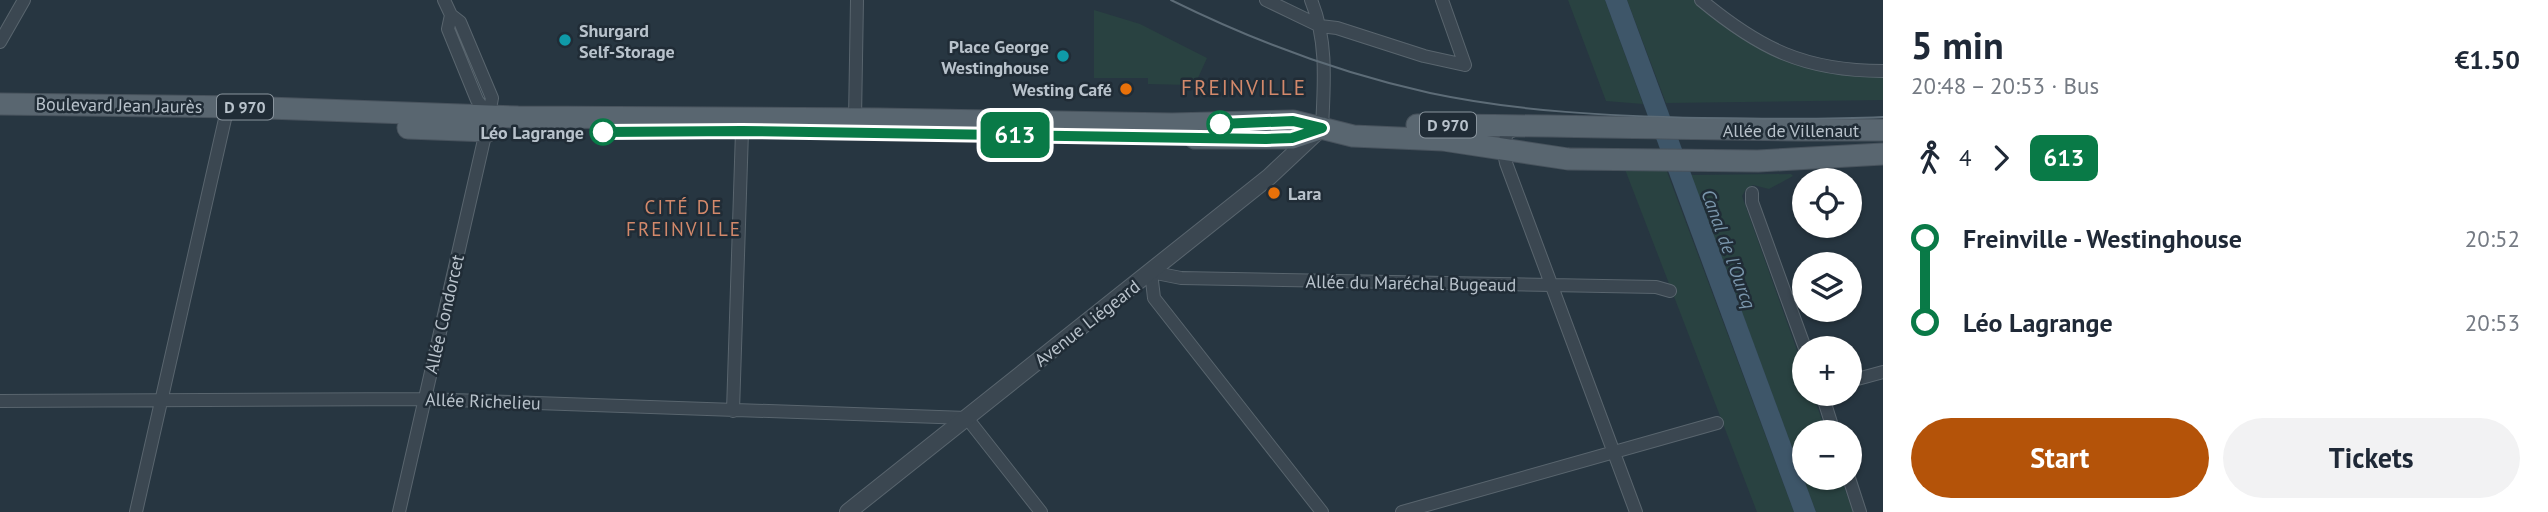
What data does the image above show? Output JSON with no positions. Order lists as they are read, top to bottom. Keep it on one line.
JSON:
{"streets":{"main road":["Boulevard Jean Jaurès","D 970","Allée de Villenaut"],"street":["Allée du Maréchal Bugeaud","Allée Condorcet","Avenue Liégeard","Allée Richelieu"]},"crossings":[["Boulevard Jean Jaurès","D 970"],["Boulevard Jean Jaurès","Allée Condorcet"],["D 970","Allée de Villenaut"],["D 970","Allée Condorcet"],["D 970","Avenue Liégeard"],["Allée du Maréchal Bugeaud","Avenue Liégeard"],["Allée Condorcet","Allée Richelieu"],["Avenue Liégeard","Allée Richelieu"]],"districts":["FREINVILLE","CITÉ DE FREINVILLE"],"water":["Canal de l'Ourcq"],"places":["Shurgard Self-Storage","Place George Westinghouse","Westing Café","Léo Lagrange","Lara"],"lines":["bus line 613"],"page":{"on_map":"613","heading":["5 min","20:48 – 20:53 · Bus","€1.50"],"legs":["4","613"],"map_buttons":["+","−"],"list":[{"name":"Freinville - Westinghouse","value":"20:52"},{"name":"Léo Lagrange","value":"20:53"}],"buttons":["Start","Tickets"]}}
